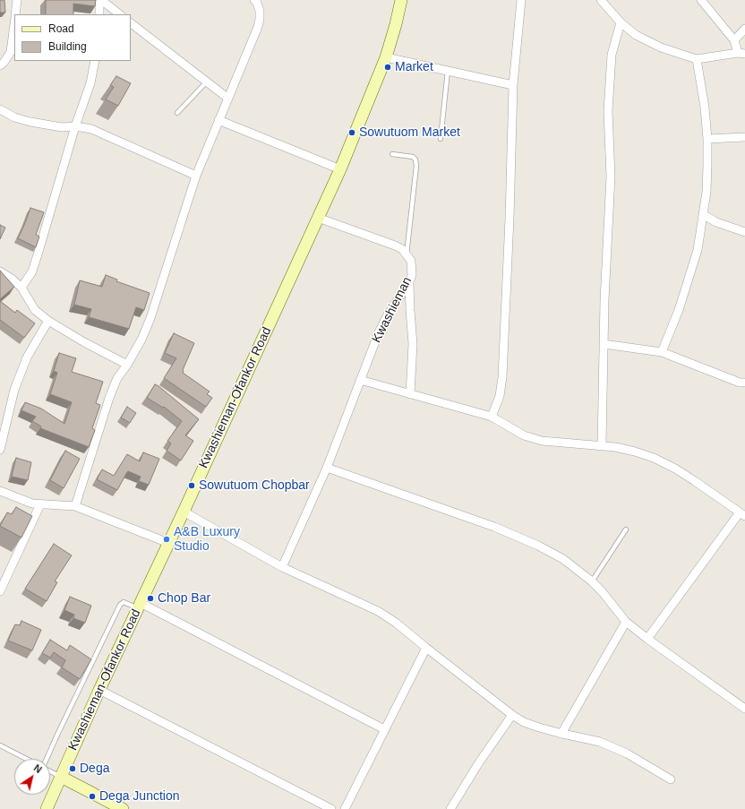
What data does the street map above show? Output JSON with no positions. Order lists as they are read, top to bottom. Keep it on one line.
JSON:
{"streets":{"main road":["Kwashieman-Ofankor Road"],"street":["Kwashieman"]},"places":["Market","Sowutuom Market","Sowutuom Chopbar","A&B Luxury Studio","Chop Bar","Dega","Dega Junction"],"legend":["Road","Building"],"north":"top right"}
